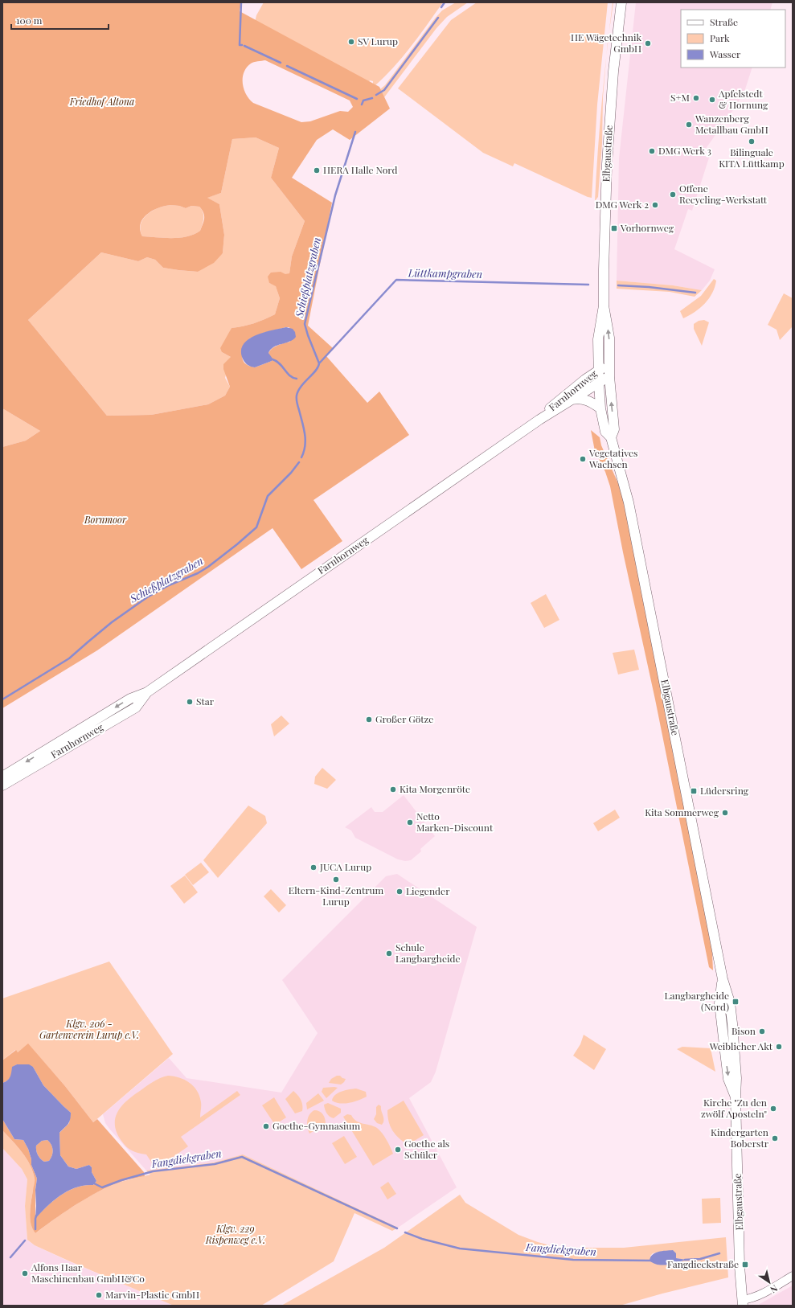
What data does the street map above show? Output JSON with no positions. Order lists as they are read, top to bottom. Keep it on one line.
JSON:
{"streets":{"main road":["Elbgaustraße","Farnhornweg"]},"crossings":[["Elbgaustraße","Farnhornweg"]],"water":["Lüttkampgraben","Schießplatzgraben","Fangdiekgraben"],"parks":["Friedhof Altona","Bornmoor","Klgv. 206 - Gartenverein Lurup e.V.","Klgv. 229 Rispenweg e.V."],"places":{"other":["SV Lurup","HE Wägetechnik GmbH","S+M","Apfelstedt & Hornung","Wanzenberg Metallbau GmbH","Bilinguale KITA Lüttkamp","DMG Werk 3","HERA Halle Nord","Offene Recycling-Werkstatt","DMG Werk 2","Vegetatives Wachsen","Star","Großer Götze","Kita Morgenröte","Kita Sommerweg","Netto Marken-Discount","JUCA Lurup","Eltern-Kind-Zentrum Lurup","Liegender","Schule Langbargheide","Bison","Weiblicher Akt","Kirche \"Zu den zwölf Aposteln\"","Goethe-Gymnasium","Kindergarten Boberstr","Goethe als Schüler","Alfons Haar Maschinenbau GmbH&Co","Marvin-Plastic GmbH"],"transit":["Vorhornweg","Lüdersring","Langbargheide (Nord)","Fangdieckstraße"]},"legend":["Straße","Park","Wasser"],"scale_bar":"100 m","north":"bottom right"}
